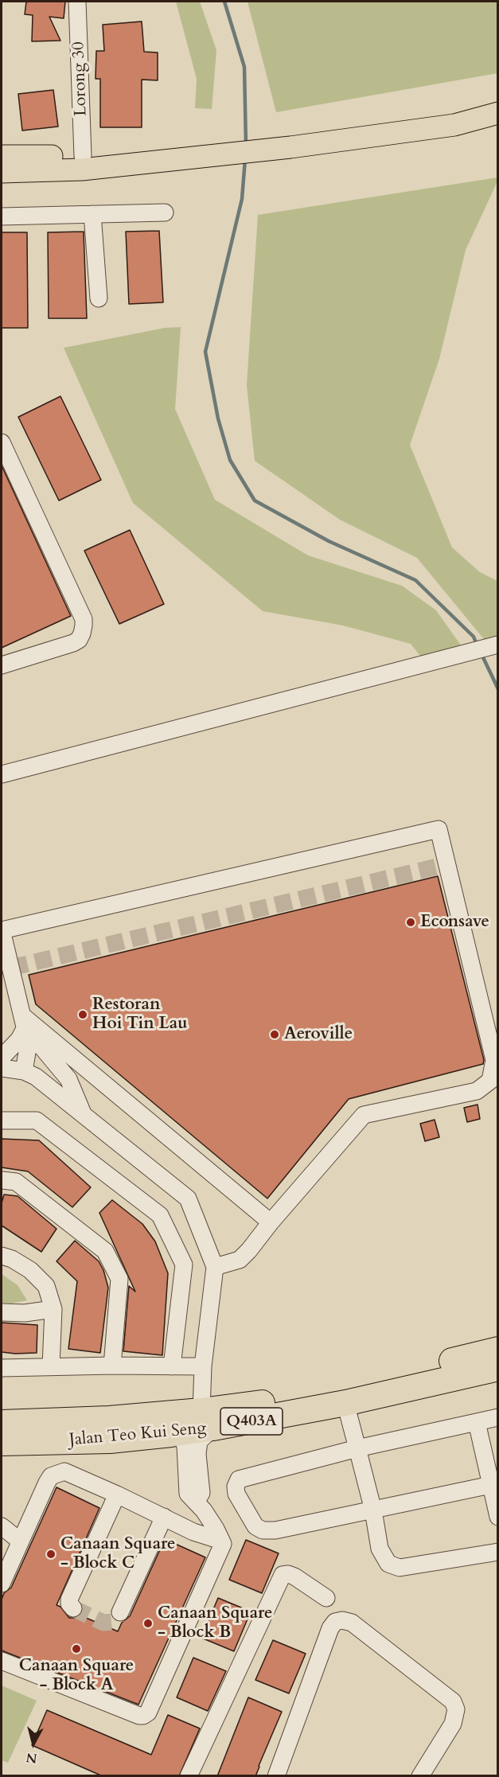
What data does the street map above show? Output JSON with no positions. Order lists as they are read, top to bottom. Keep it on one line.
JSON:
{"streets":{"highway":["Q403A","Jalan Teo Kui Seng"],"street":["Lorong 30"]},"places":["Econsave","Restoran Hoi Tin Lau","Aeroville","Canaan Square - Block C","Canaan Square - Block B","Canaan Square - Block A"],"north":"bottom"}
